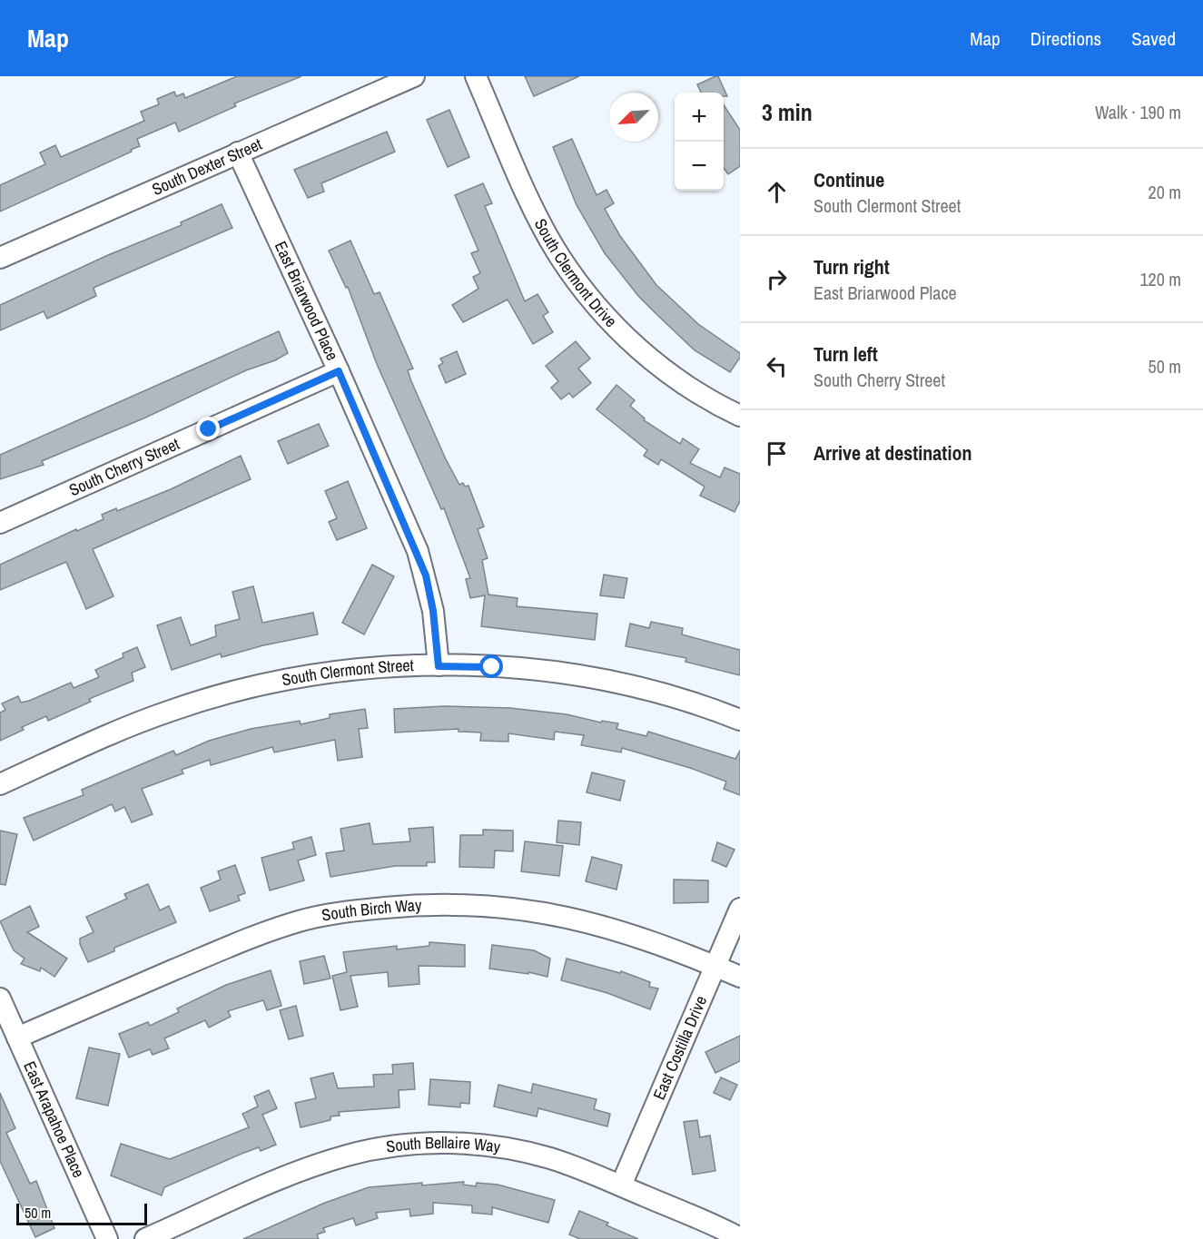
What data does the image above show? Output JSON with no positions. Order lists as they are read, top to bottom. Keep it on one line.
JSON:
{"streets":{"street":["South Dexter Street","South Clermont Drive","East Briarwood Place","South Cherry Street","South Clermont Street","South Birch Way","East Costilla Drive","East Arapahoe Place","South Bellaire Way"]},"crossings":[["South Dexter Street","East Briarwood Place"],["East Briarwood Place","South Cherry Street"],["East Briarwood Place","South Clermont Street"],["South Birch Way","East Costilla Drive"],["South Birch Way","East Arapahoe Place"],["East Costilla Drive","South Bellaire Way"]],"scale_bar":"50 m","north":"bottom left","page":{"header":"Map","nav":["Map","Directions","Saved"],"heading":["3 min","Walk · 190 m"],"map_buttons":["+","−"],"list":[["Continue","South Clermont Street","20 m"],["Turn right","East Briarwood Place","120 m"],["Turn left","South Cherry Street","50 m"],"Arrive at destination"],"scale":"50 m"}}
